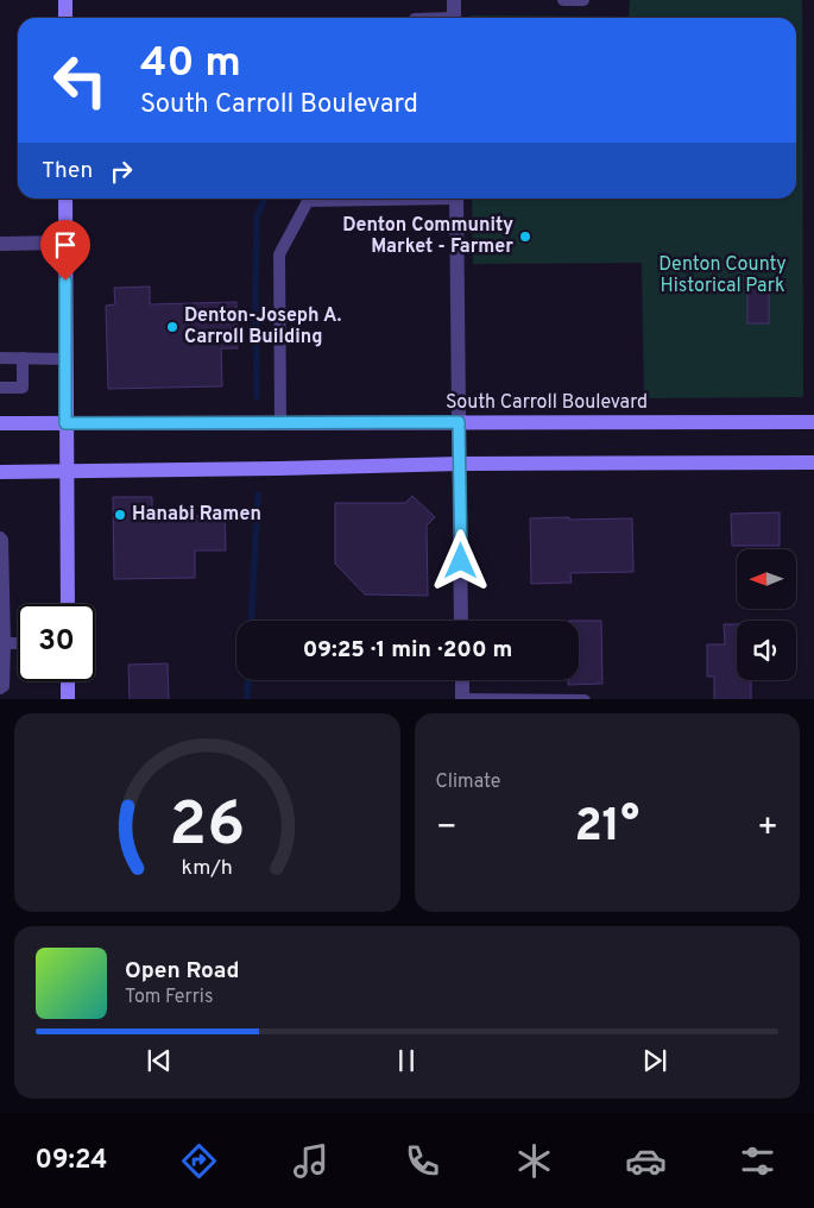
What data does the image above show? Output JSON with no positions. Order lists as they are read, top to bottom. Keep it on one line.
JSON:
{"streets":{"main road":["South Carroll Boulevard"]},"parks":["Denton County Historical Park"],"places":["Denton Community Market - Farmer","Denton-Joseph A. Carroll Building","Hanabi Ramen"],"north":"left","page":{"turn":["40 m","South Carroll Boulevard"],"then":"Then","limit":"30","trip":"09:25 · 1 min · 200 m","tile":"Climate","heat":["−","21°","+"],"song":["Open Road","Tom Ferris"],"tabs":"09:24","gauge":["26","km/h"]}}
